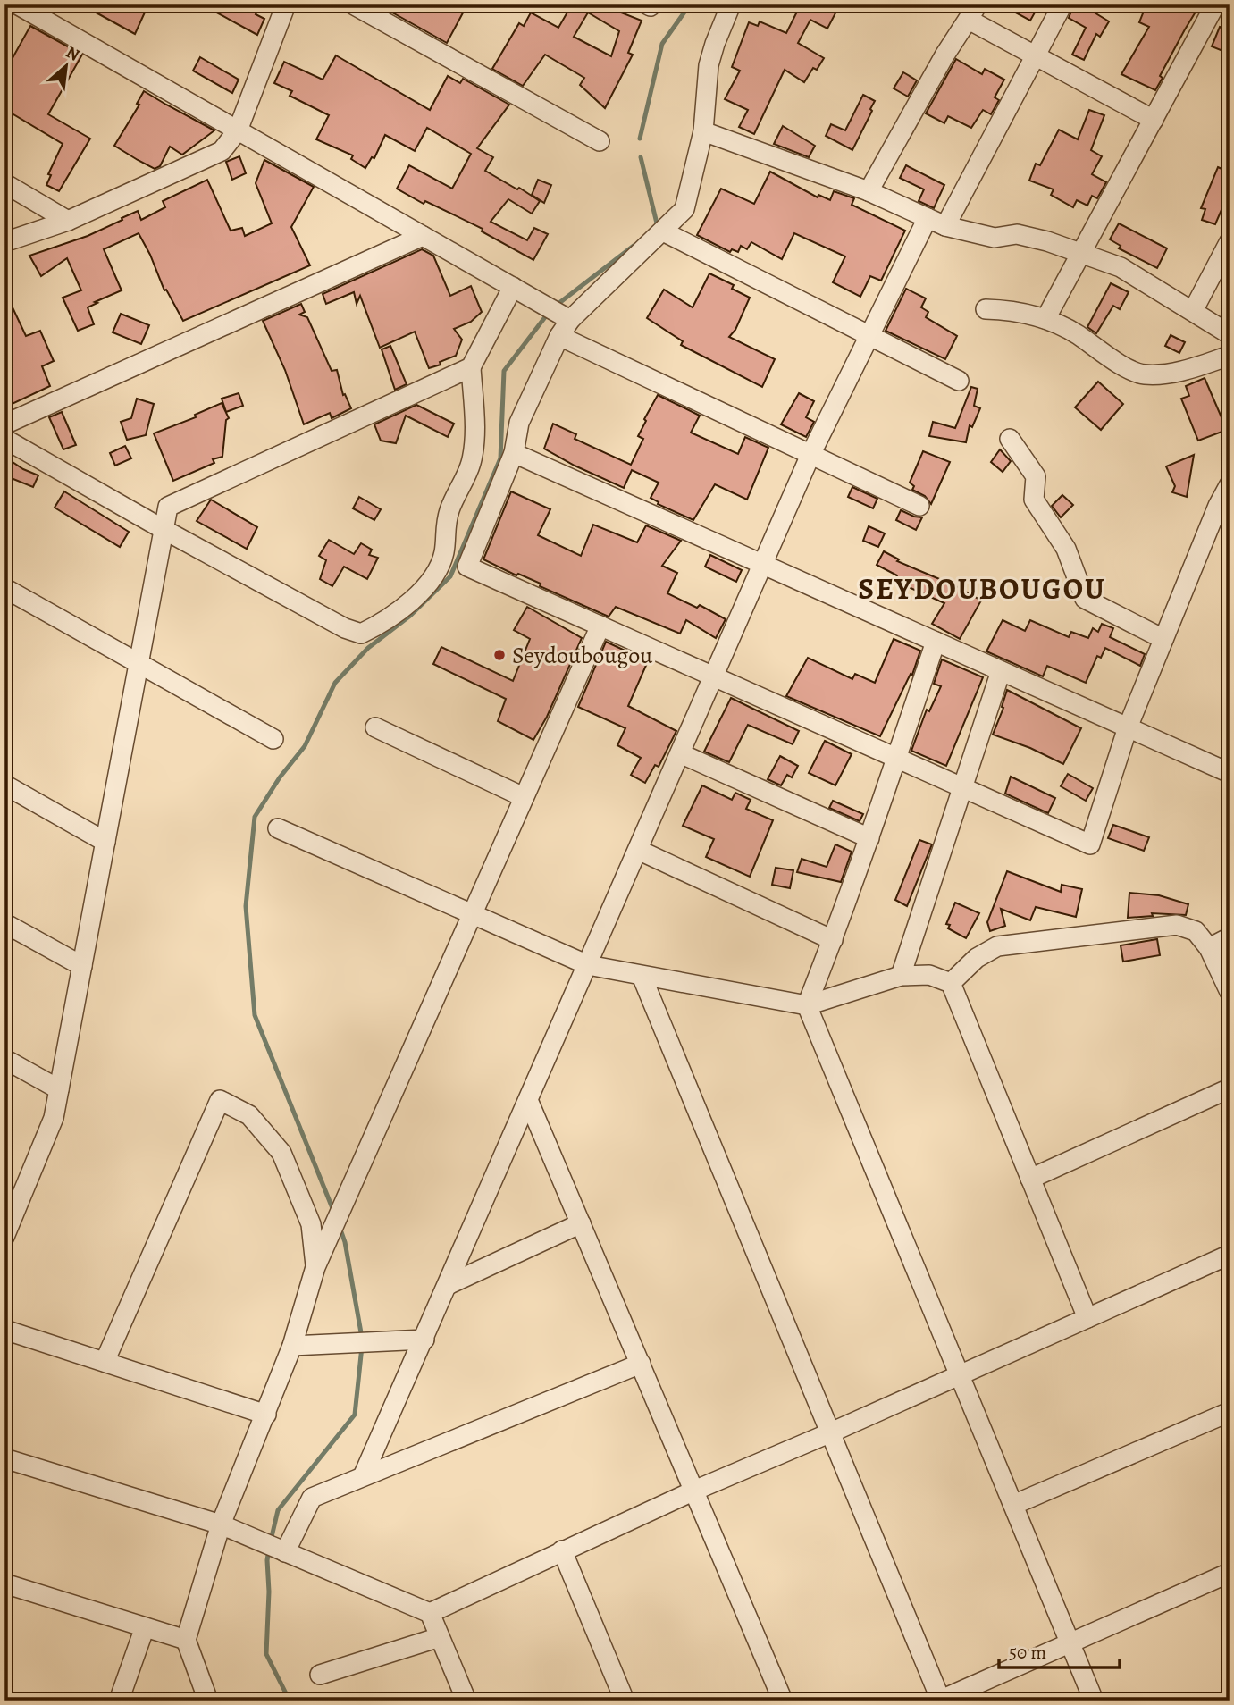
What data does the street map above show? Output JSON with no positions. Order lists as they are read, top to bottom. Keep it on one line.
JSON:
{"districts":["SEYDOUBOUGOU"],"places":["Seydoubougou"],"scale_bar":"50 m","north":"top right"}
